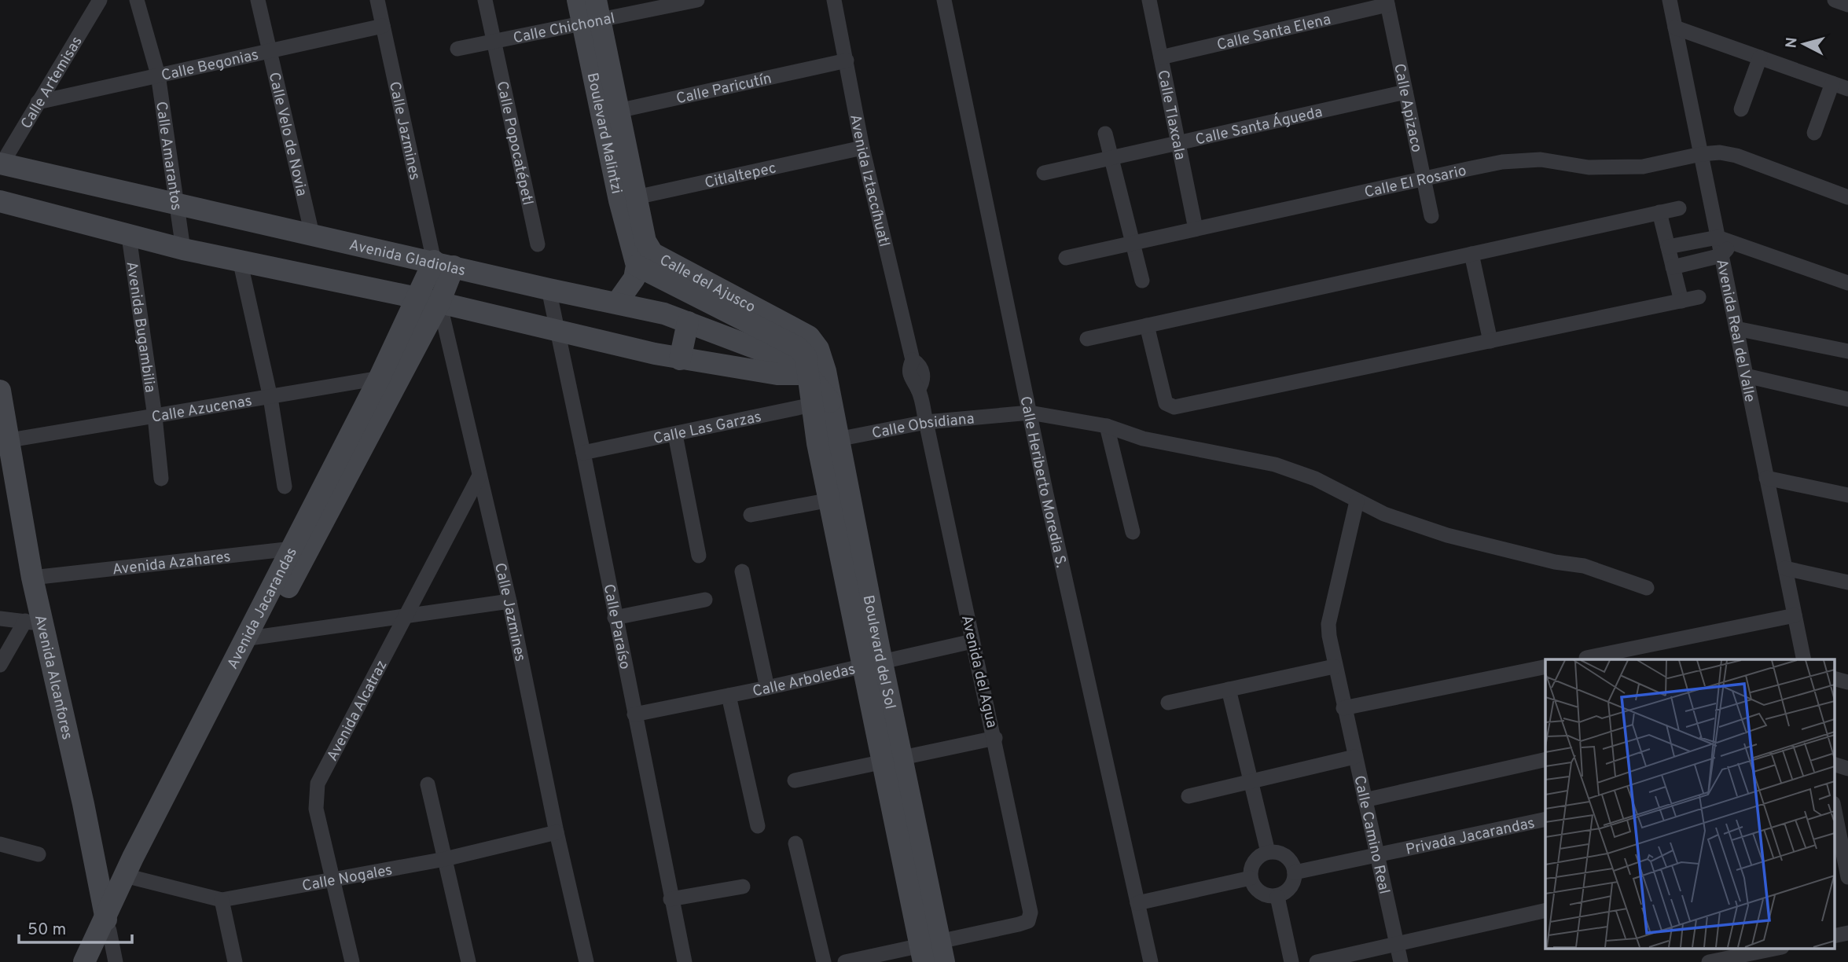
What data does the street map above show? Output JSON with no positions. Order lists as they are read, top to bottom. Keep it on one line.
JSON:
{"streets":{"street":["Calle Chichonal","Calle Santa Elena","Calle Begonias","Calle Artemisas","Calle Paricutín","Calle Apizaco","Calle Tlaxcala","Calle Santa Águeda","Calle Jazmines","Boulevard Malintzi","Calle Velo de Novia","Calle Popocatépetl","Calle Amarantos","Citlaltepec","Avenida Iztaccíhuatl","Calle El Rosario","Avenida Gladiolas","Calle del Ajusco","Avenida Bugambilia","Avenida Real del Valle","Calle Azucenas","Calle Obsidiana","Calle Las Garzas","Calle Heriberto Moredia S.","Avenida Azahares","Avenida Jacarandas","Calle Paraíso","Boulevard del Sol","Avenida del Agua","Avenida Alcanfores","Calle Arboledas","Avenida Alcatraz","Calle Camino Real","Privada Jacarandas","Calle Nogales"]},"crossings":[["Calle Chichonal","Boulevard Malintzi"],["Calle Chichonal","Calle Popocatépetl"],["Calle Santa Elena","Calle Apizaco"],["Calle Santa Elena","Calle Tlaxcala"],["Calle Begonias","Calle Artemisas"],["Calle Begonias","Calle Jazmines"],["Calle Begonias","Calle Velo de Novia"],["Calle Begonias","Calle Amarantos"],["Calle Artemisas","Avenida Gladiolas"],["Calle Paricutín","Boulevard Malintzi"],["Calle Paricutín","Avenida Iztaccíhuatl"],["Calle Apizaco","Calle Santa Águeda"],["Calle Apizaco","Calle El Rosario"],["Calle Tlaxcala","Calle Santa Águeda"],["Calle Tlaxcala","Calle El Rosario"],["Calle Jazmines","Avenida Gladiolas"],["Calle Jazmines","Avenida Jacarandas"],["Calle Jazmines","Avenida Alcatraz"],["Calle Jazmines","Calle Nogales"],["Boulevard Malintzi","Citlaltepec"],["Boulevard Malintzi","Calle del Ajusco"],["Calle Velo de Novia","Avenida Gladiolas"],["Calle Amarantos","Avenida Gladiolas"],["Citlaltepec","Avenida Iztaccíhuatl"],["Citlaltepec","Calle del Ajusco"],["Avenida Iztaccíhuatl","Calle Obsidiana"],["Avenida Iztaccíhuatl","Avenida del Agua"],["Calle El Rosario","Avenida Real del Valle"],["Avenida Gladiolas","Calle del Ajusco"],["Avenida Gladiolas","Avenida Jacarandas"],["Avenida Gladiolas","Calle Paraíso"],["Avenida Gladiolas","Boulevard del Sol"],["Calle del Ajusco","Boulevard del Sol"],["Avenida Bugambilia","Calle Azucenas"],["Calle Azucenas","Avenida Jacarandas"],["Calle Azucenas","Avenida Alcanfores"],["Calle Obsidiana","Calle Heriberto Moredia S."],["Calle Obsidiana","Boulevard del Sol"],["Calle Obsidiana","Avenida del Agua"],["Calle Obsidiana","Calle Camino Real"],["Calle Las Garzas","Calle Paraíso"],["Calle Las Garzas","Boulevard del Sol"],["Avenida Azahares","Avenida Jacarandas"],["Avenida Azahares","Avenida Alcanfores"],["Avenida Jacarandas","Avenida Alcanfores"],["Avenida Jacarandas","Calle Nogales"],["Calle Paraíso","Calle Arboledas"],["Boulevard del Sol","Avenida del Agua"],["Boulevard del Sol","Calle Arboledas"],["Avenida del Agua","Calle Arboledas"],["Avenida Alcatraz","Calle Nogales"],["Calle Camino Real","Privada Jacarandas"]],"scale_bar":"50 m","north":"left"}
